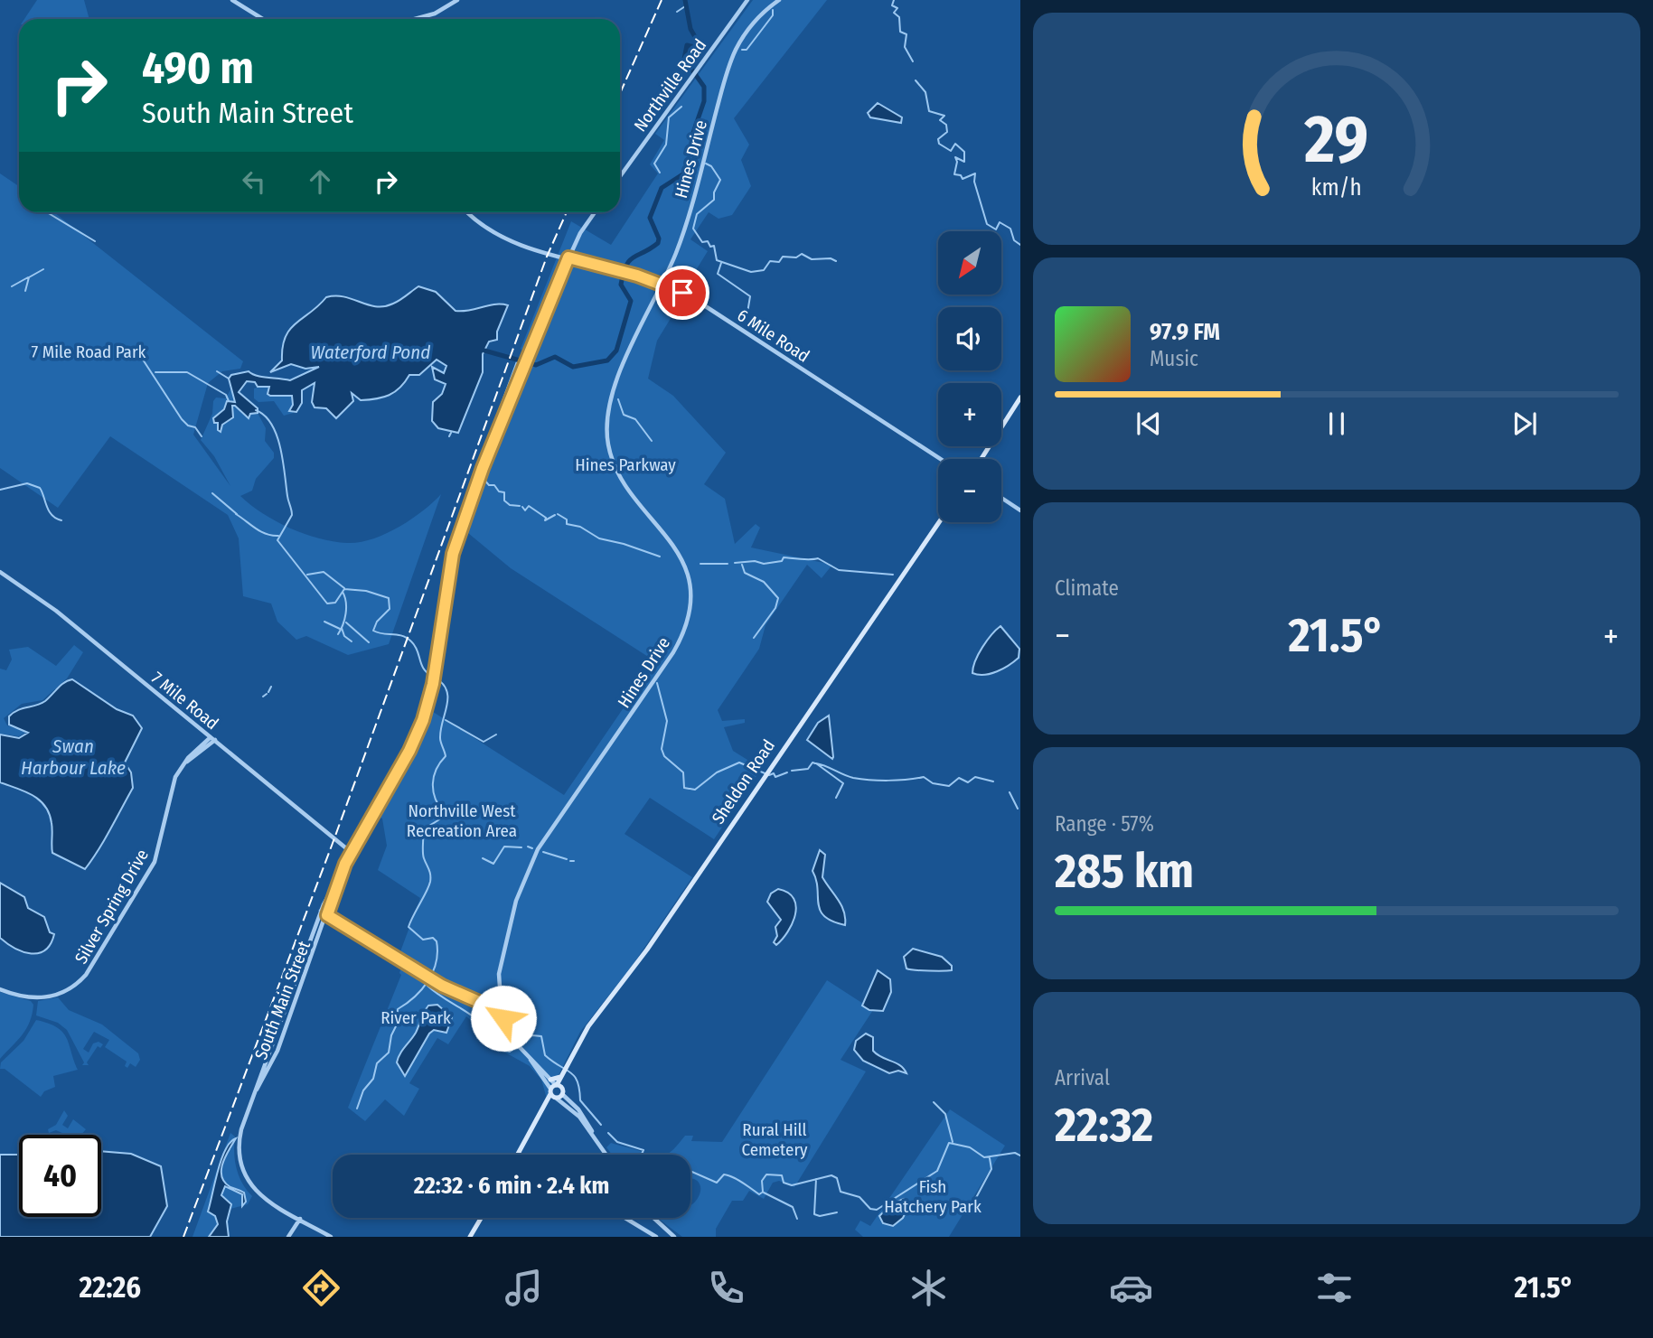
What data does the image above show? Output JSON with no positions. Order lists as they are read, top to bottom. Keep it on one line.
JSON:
{"streets":{"main road":["Sheldon Road"],"street":["Northville Road","Hines Drive","6 Mile Road","7 Mile Road","Silver Spring Drive","South Main Street"]},"crossings":[["7 Mile Road","Silver Spring Drive"],["7 Mile Road","South Main Street"]],"water":["Waterford Pond","Swan Harbour Lake"],"parks":["7 Mile Road Park","Hines Parkway","Northville West Recreation Area","River Park","Rural Hill Cemetery","Fish Hatchery Park"],"north":"bottom left","page":{"turn":["490 m","South Main Street"],"map_buttons":["+","−"],"song":["97.9 FM","Music"],"tile":["Climate",["Range · 57%","285 km"],["Arrival","22:32"]],"heat":["−","21.5°","+"],"limit":"40","trip":"22:32 · 6 min · 2.4 km","tabs":["22:26","21.5°"],"gauge":["29","km/h"]}}
